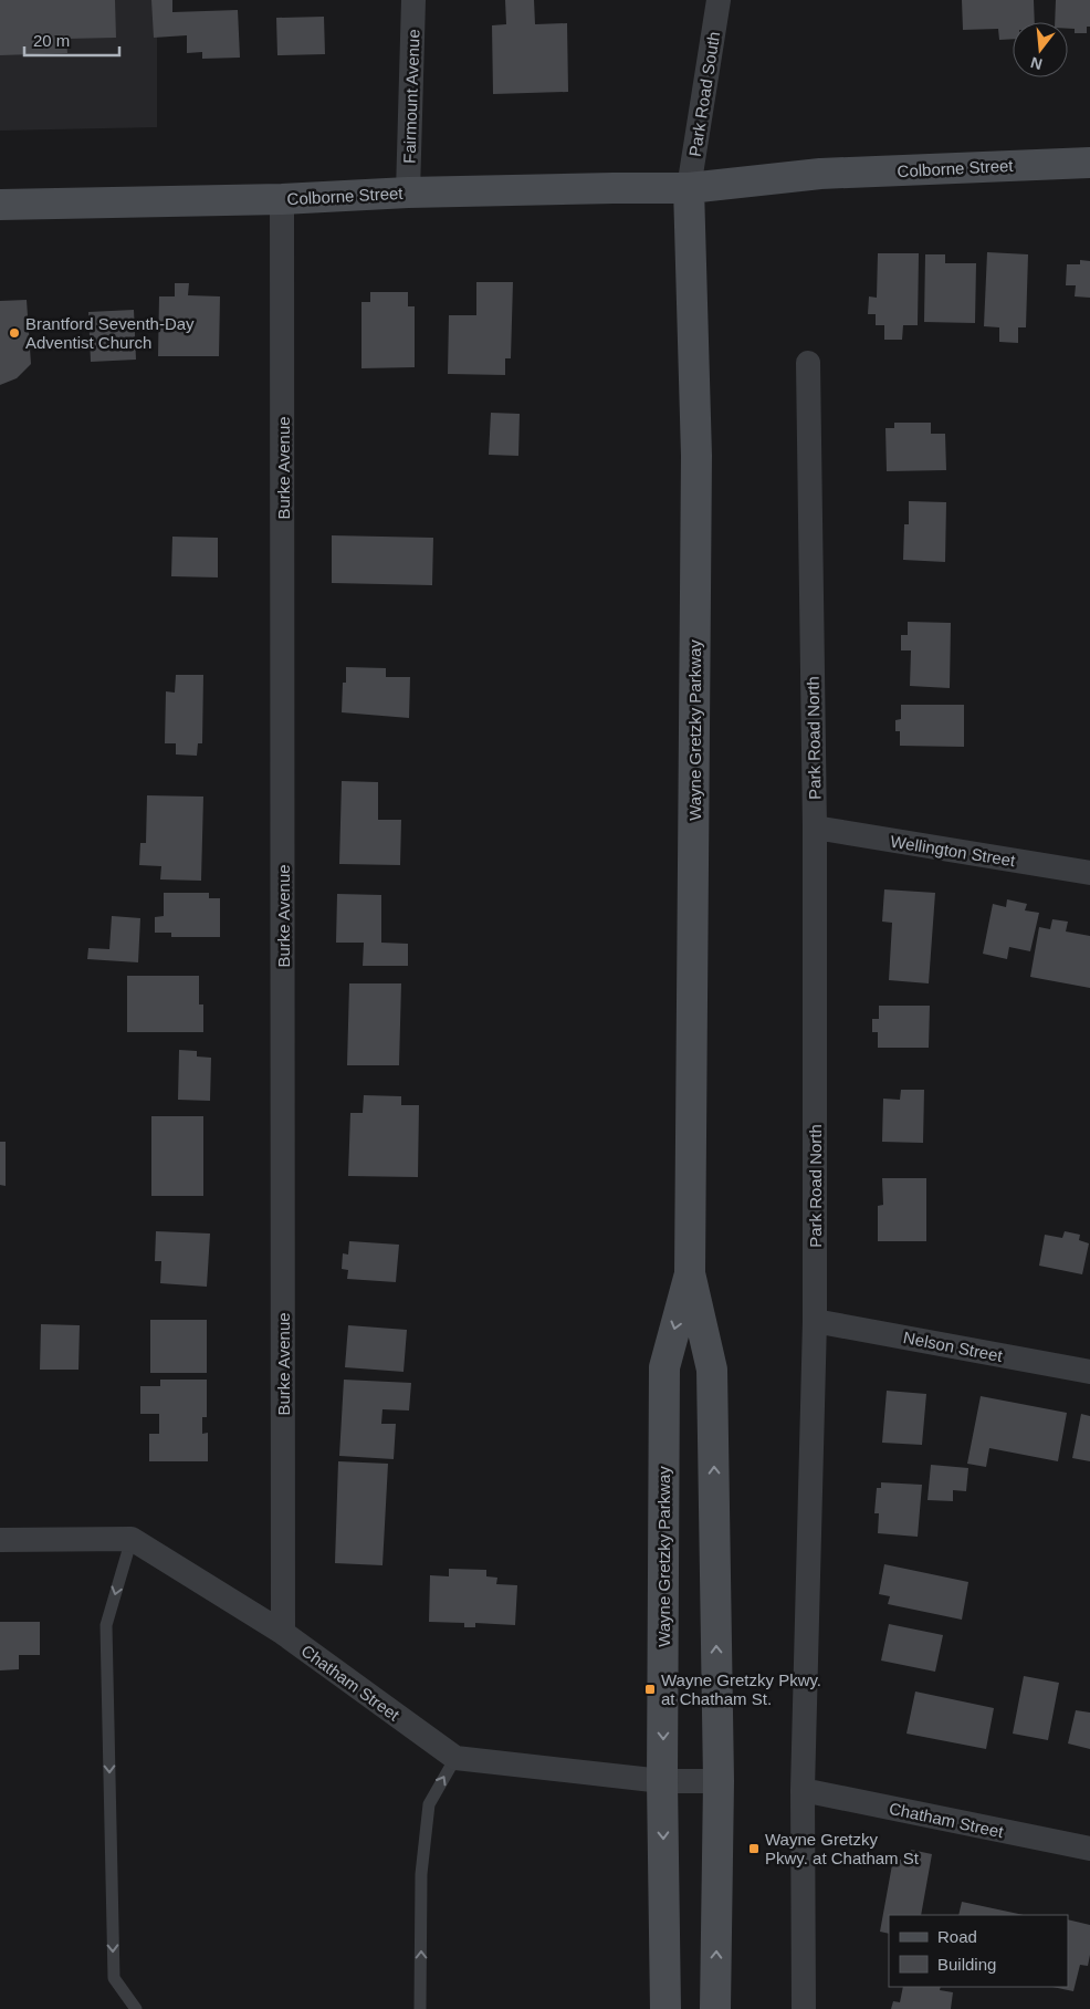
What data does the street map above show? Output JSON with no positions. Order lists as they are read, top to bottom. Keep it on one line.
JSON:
{"streets":{"main road":["Colborne Street","Wayne Gretzky Parkway"],"street":["Park Road South","Fairmount Avenue","Burke Avenue","Park Road North","Wellington Street","Nelson Street","Chatham Street"]},"crossings":[["Park Road South","Colborne Street"],["Park Road South","Wayne Gretzky Parkway"],["Fairmount Avenue","Colborne Street"],["Colborne Street","Burke Avenue"],["Colborne Street","Wayne Gretzky Parkway"],["Burke Avenue","Chatham Street"],["Wayne Gretzky Parkway","Chatham Street"],["Park Road North","Wellington Street"],["Park Road North","Nelson Street"],["Park Road North","Chatham Street"]],"places":{"other":["Brantford Seventh-Day Adventist Church"],"transit":["Wayne Gretzky Pkwy. at Chatham St.","Wayne Gretzky Pkwy. at Chatham St"]},"legend":["Road","Building"],"scale_bar":"20 m","north":"bottom"}
